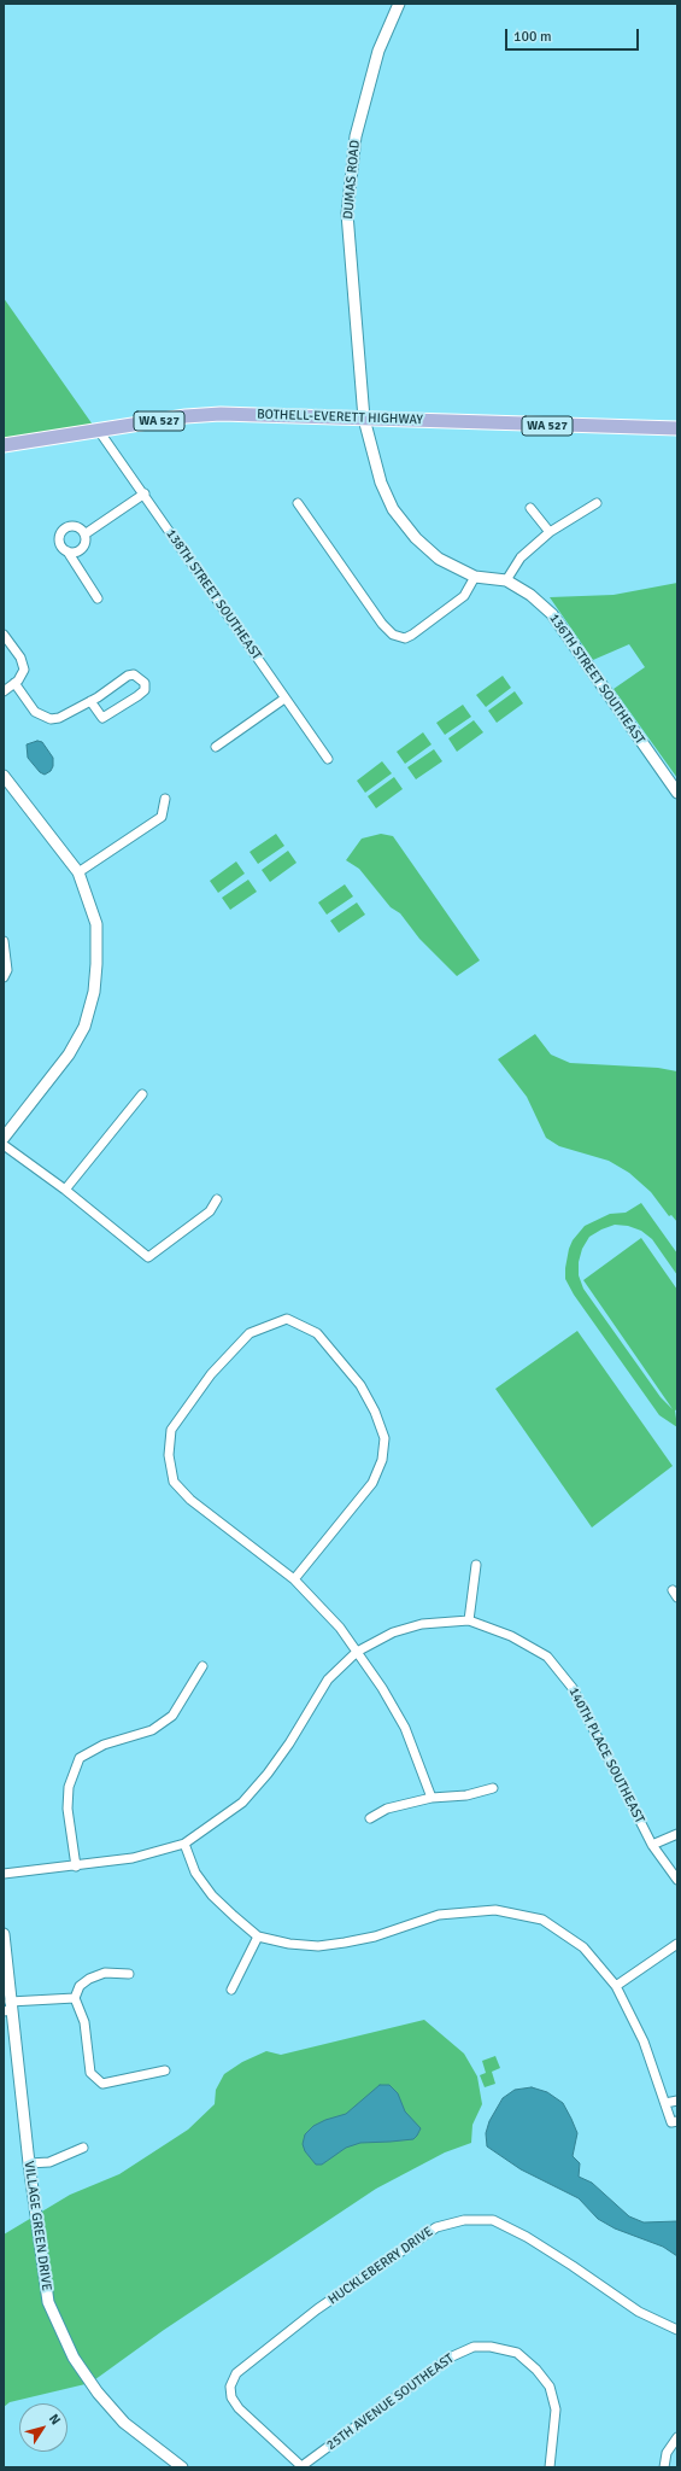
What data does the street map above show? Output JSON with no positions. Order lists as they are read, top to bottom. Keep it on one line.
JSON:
{"streets":{"main road":["BOTHELL-EVERETT HIGHWAY","WA 527"],"street":["DUMAS ROAD","138TH STREET SOUTHEAST","136TH STREET SOUTHEAST","140TH PLACE SOUTHEAST","VILLAGE GREEN DRIVE","HUCKLEBERRY DRIVE","25TH AVENUE SOUTHEAST"]},"crossings":[["DUMAS ROAD","BOTHELL-EVERETT HIGHWAY"],["DUMAS ROAD","136TH STREET SOUTHEAST"],["BOTHELL-EVERETT HIGHWAY","138TH STREET SOUTHEAST"],["BOTHELL-EVERETT HIGHWAY","136TH STREET SOUTHEAST"],["HUCKLEBERRY DRIVE","25TH AVENUE SOUTHEAST"]],"scale_bar":"100 m","north":"top right"}
